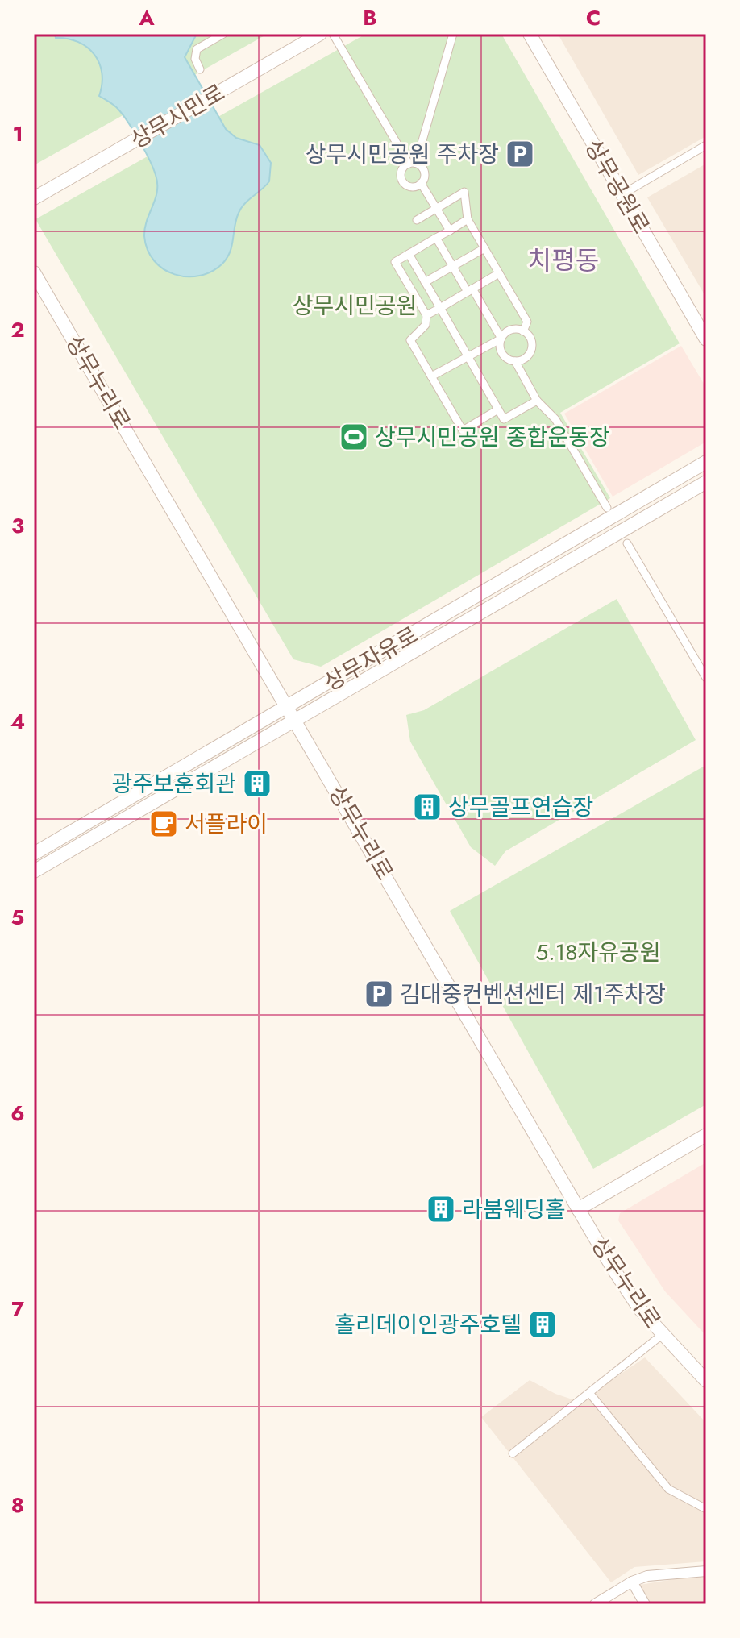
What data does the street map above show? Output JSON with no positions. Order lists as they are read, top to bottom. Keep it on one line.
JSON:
{"streets":{"street":["상무시민로","상무공원로","상무누리로","상무자유로"]},"crossings":[["상무누리로","상무자유로"]],"districts":["치평동"],"parks":["상무시민공원","5.18자유공원"],"places":{"parking":["상무시민공원 주차장","김대중컨벤션센터 제1주차장"],"sports":["상무시민공원 종합운동장"],"building":["광주보훈회관","상무골프연습장","라붐웨딩홀","홀리데이인광주호텔"],"cafe":["서플라이"]},"grid":{"columns":["A","B","C"],"rows":["1","2","3","4","5","6","7","8"]}}
